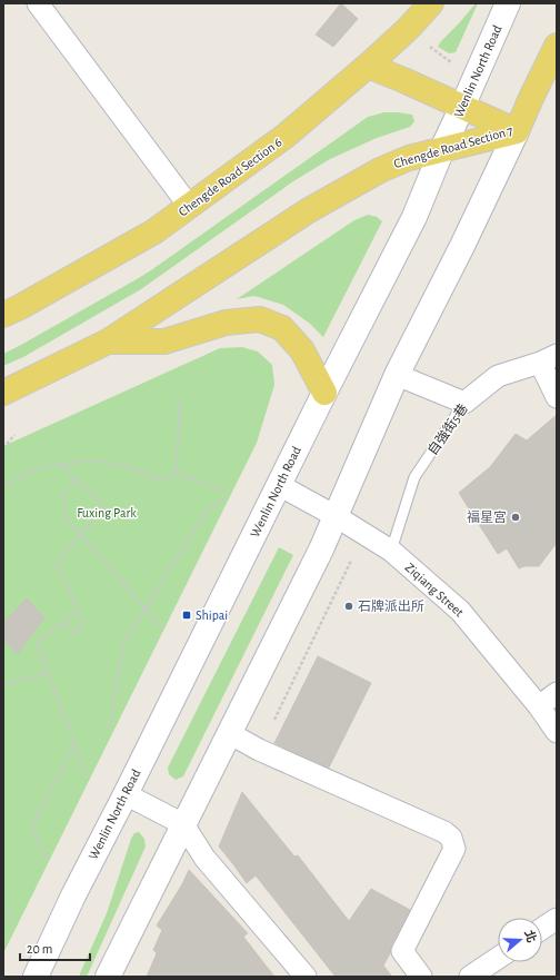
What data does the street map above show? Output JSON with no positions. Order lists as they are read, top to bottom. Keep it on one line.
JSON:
{"streets":{"main road":["Wenlin North Road","Chengde Road Section 7","Chengde Road Section 6"],"street":["自強街5巷","Ziqiang Street"]},"crossings":[["Wenlin North Road","Chengde Road Section 7"],["Wenlin North Road","Ziqiang Street"],["自強街5巷","Ziqiang Street"]],"parks":["Fuxing Park"],"places":{"other":["福星宮","石牌派出所"],"transit":["Shipai"]},"scale_bar":"20 m","north":"right"}
